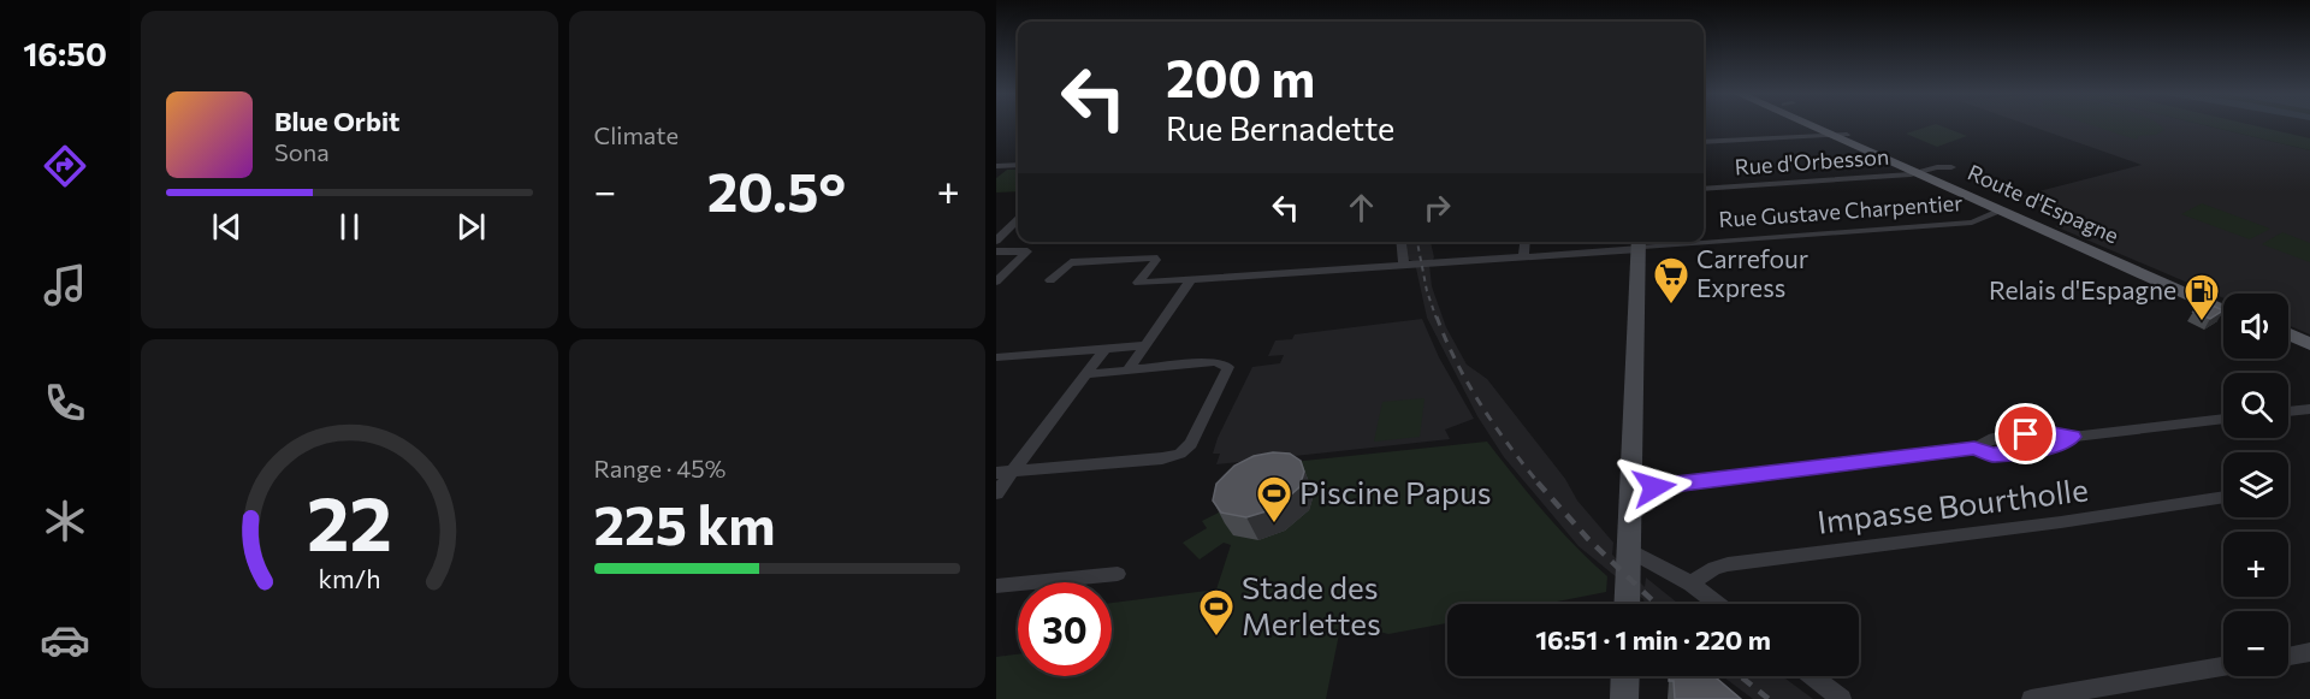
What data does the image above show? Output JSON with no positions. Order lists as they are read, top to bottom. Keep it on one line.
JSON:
{"streets":{"main road":["Route d'Espagne"],"street":["Rue d'Orbesson","Rue Gustave Charpentier","Impasse Bourtholle"]},"crossings":[["Rue d'Orbesson","Route d'Espagne"],["Route d'Espagne","Rue Gustave Charpentier"]],"places":{"supermarket":["Carrefour Express"],"fuel station":["Relais d'Espagne"],"sports":["Piscine Papus","Stade des Merlettes"]},"page":{"tabs":"16:50","tile":["Climate",["Range · 45%","225 km"]],"turn":["200 m","Rue Bernadette"],"song":["Blue Orbit","Sona"],"heat":["−","20.5°","+"],"map_buttons":["+","−"],"limit":"30","trip":"16:51 · 1 min · 220 m","gauge":["22","km/h"]}}
